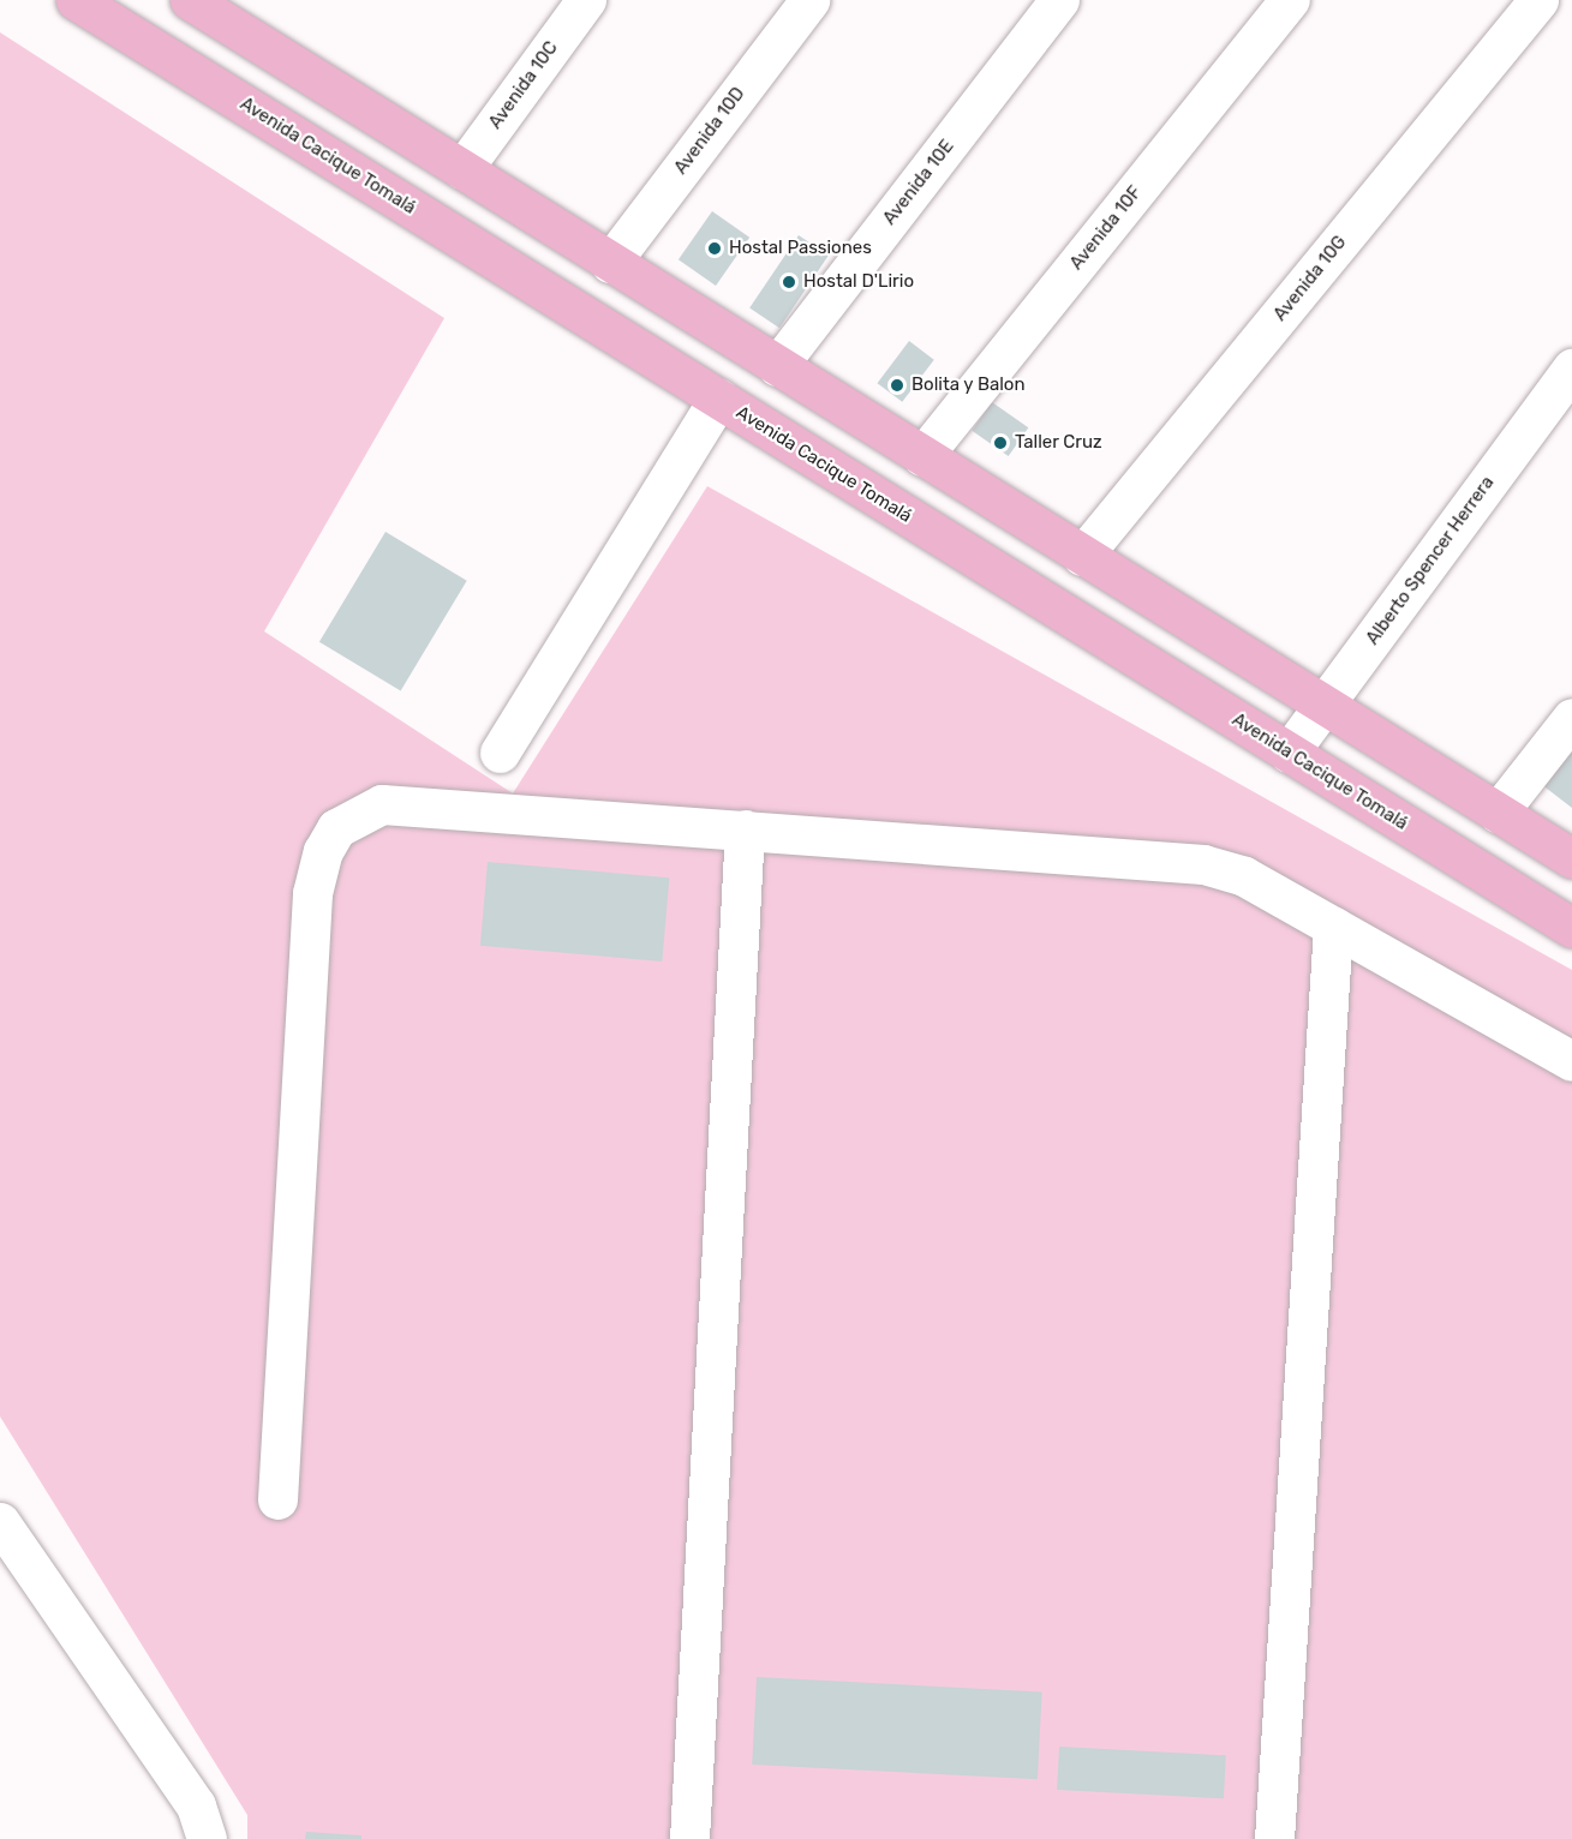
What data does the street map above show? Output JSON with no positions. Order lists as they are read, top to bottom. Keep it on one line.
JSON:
{"streets":{"main road":["Avenida Cacique Tomalá"],"street":["Avenida 10C","Avenida 10D","Avenida 10E","Avenida 10F","Avenida 10G","Alberto Spencer Herrera"]},"crossings":[["Avenida Cacique Tomalá","Alberto Spencer Herrera"]],"places":["Hostal Passiones","Hostal D'Lirio","Bolita y Balon","Taller Cruz"]}
